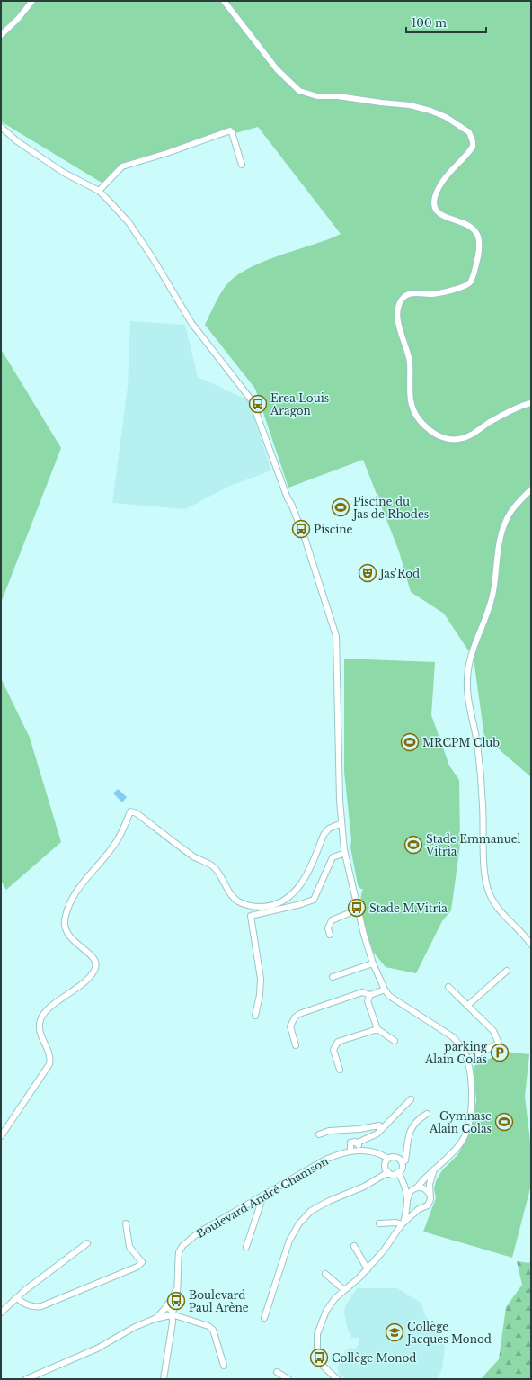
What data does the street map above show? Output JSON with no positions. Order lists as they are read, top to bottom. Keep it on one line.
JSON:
{"streets":{"street":["Boulevard André Chamson"]},"places":{"bus stop":["Erea Louis Aragon","Piscine","Stade M.Vitria","Boulevard Paul Arène","Collège Monod"],"sports":["Piscine du Jas de Rhodes","MRCPM Club","Stade Emmanuel Vitria","Gymnase Alain Colas"],"theatre":["Jas'Rod"],"parking":["parking Alain Colas"],"school or university":["Collège Jacques Monod"]},"scale_bar":"100 m"}
